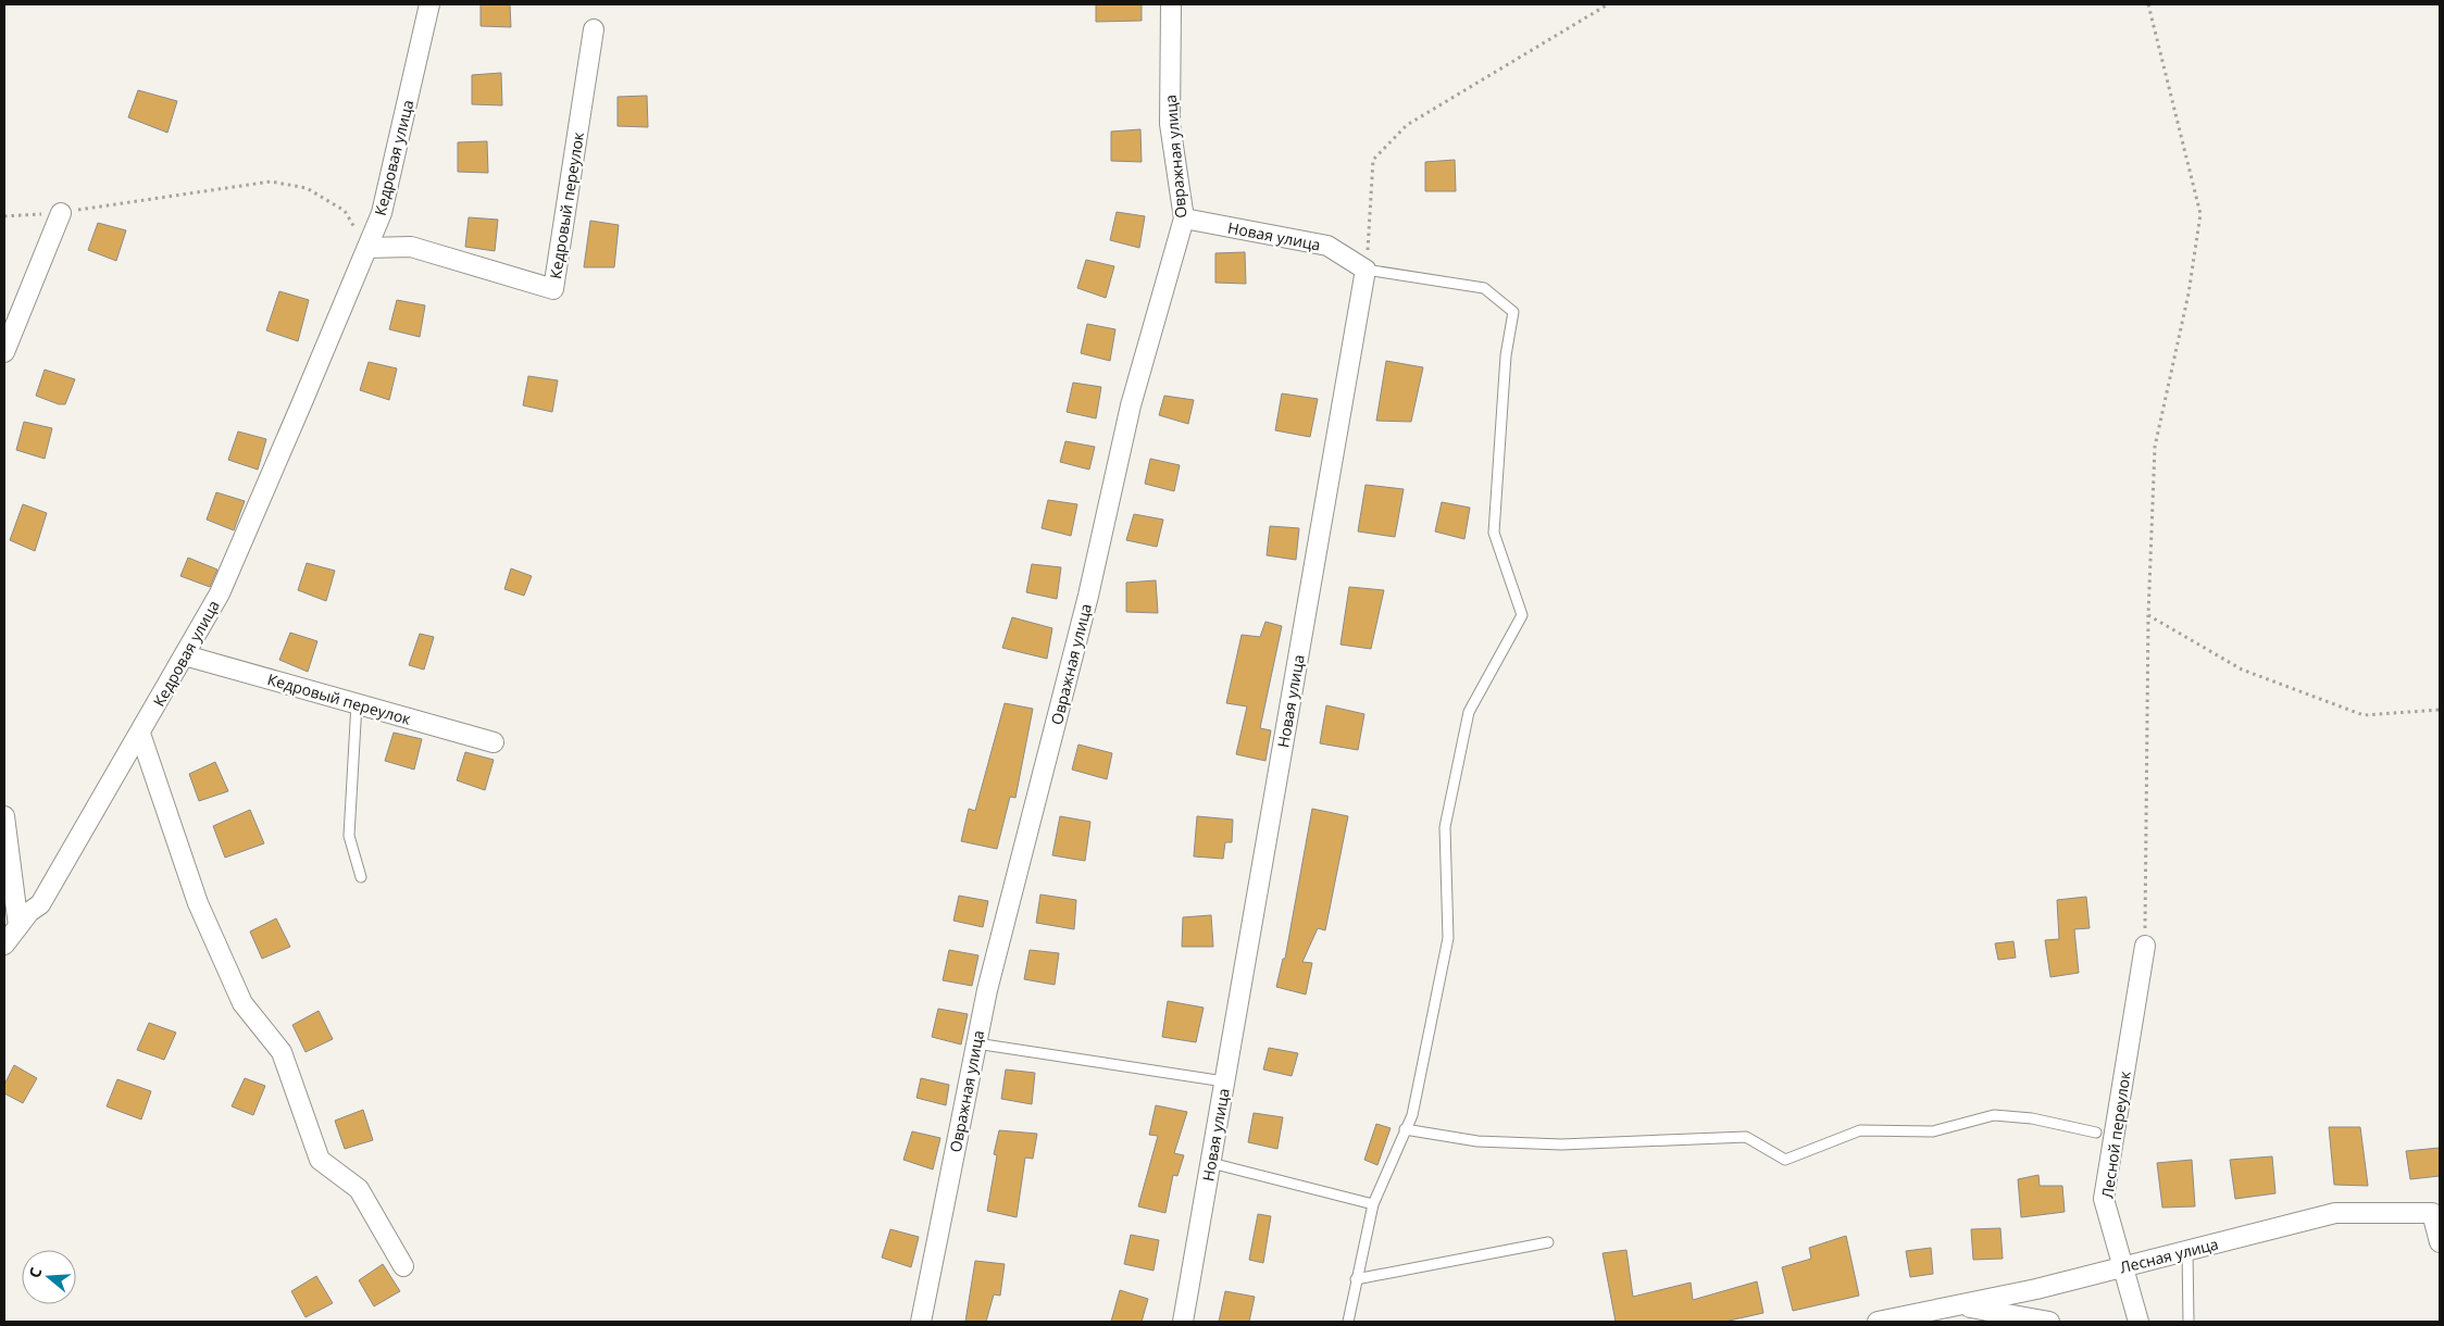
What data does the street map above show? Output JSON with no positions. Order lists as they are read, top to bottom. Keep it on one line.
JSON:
{"streets":{"street":["Овражная улица","Кедровая улица","Кедровый переулок","Новая улица","Лесной переулок","Лесная улица"]},"crossings":[["Овражная улица","Новая улица"],["Кедровая улица","Кедровый переулок"],["Лесной переулок","Лесная улица"]],"north":"left"}
